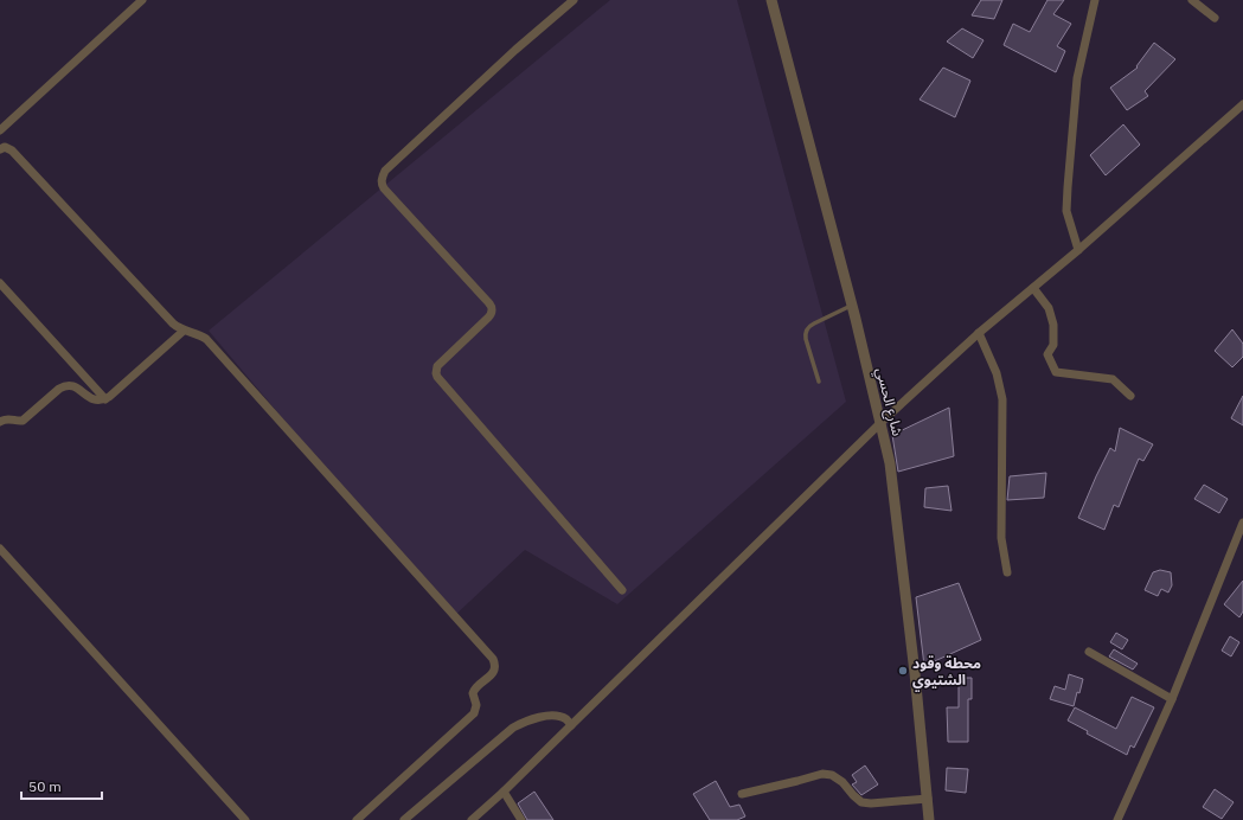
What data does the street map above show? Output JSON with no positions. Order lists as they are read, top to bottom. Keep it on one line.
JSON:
{"streets":{"street":["شارع الحسي"]},"places":["محطة وقود الشتيوي"],"scale_bar":"50 m"}
